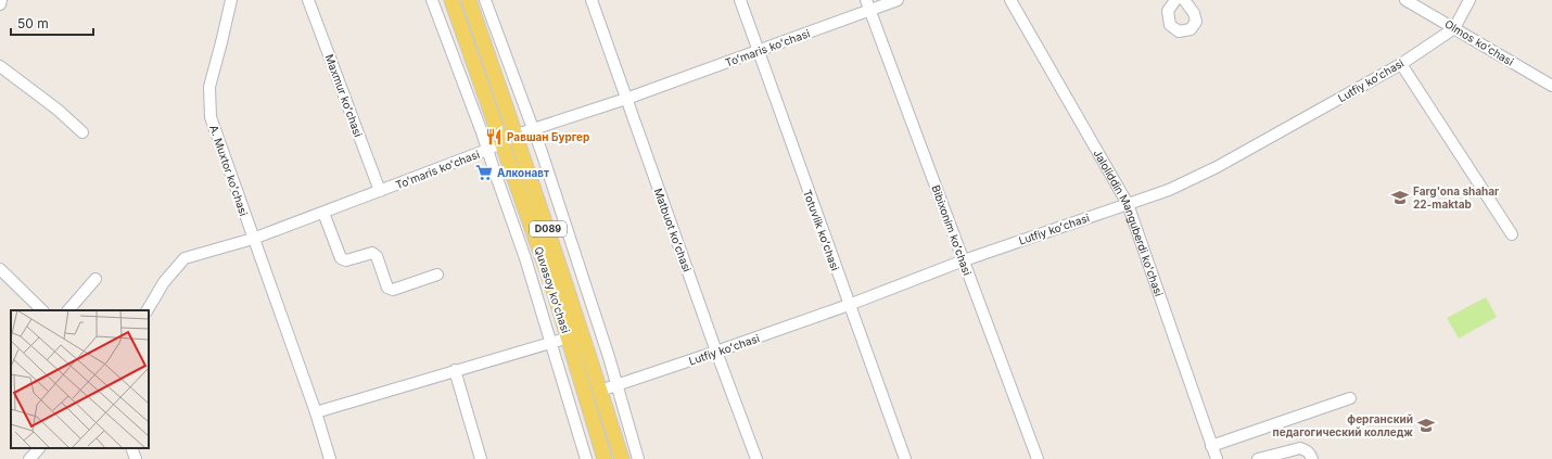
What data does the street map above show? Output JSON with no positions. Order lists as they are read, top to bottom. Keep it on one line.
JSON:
{"streets":{"main road":["D089","Quvasoy koʻchasi"],"street":["Olmos koʻchasi","Toʻmaris koʻchasi","Lutfiy koʻchasi","Maxmur koʻchasi","A. Muxtor koʻchasi","Jaloliddin Manguberdi ko'chasi","Matbuot koʻchasi","Totuvlik koʻchasi","Bibixonim koʻchasi"]},"crossings":[["Olmos koʻchasi","Lutfiy koʻchasi"],["Toʻmaris koʻchasi","Maxmur koʻchasi"],["Toʻmaris koʻchasi","A. Muxtor koʻchasi"],["Toʻmaris koʻchasi","Matbuot koʻchasi"],["Toʻmaris koʻchasi","Totuvlik koʻchasi"],["Toʻmaris koʻchasi","Bibixonim koʻchasi"],["Toʻmaris koʻchasi","Quvasoy koʻchasi"],["Lutfiy koʻchasi","Jaloliddin Manguberdi ko'chasi"],["Lutfiy koʻchasi","Matbuot koʻchasi"],["Lutfiy koʻchasi","Totuvlik koʻchasi"],["Lutfiy koʻchasi","Bibixonim koʻchasi"],["Lutfiy koʻchasi","Quvasoy koʻchasi"]],"places":{"restaurant":["Равшан Бургер"],"supermarket":["Алконавт"],"school or university":["Farg'ona shahar 22-maktab","ферганский педагогический колледж"]},"scale_bar":"50 m"}
